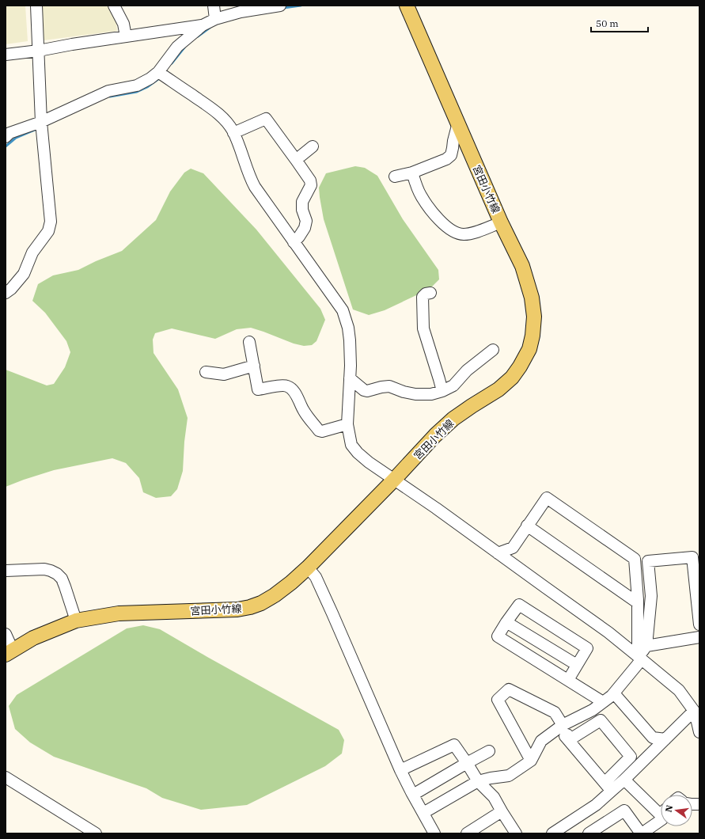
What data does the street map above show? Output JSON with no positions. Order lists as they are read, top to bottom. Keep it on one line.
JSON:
{"streets":{"main road":["宮田小竹線"]},"scale_bar":"50 m","north":"left"}
